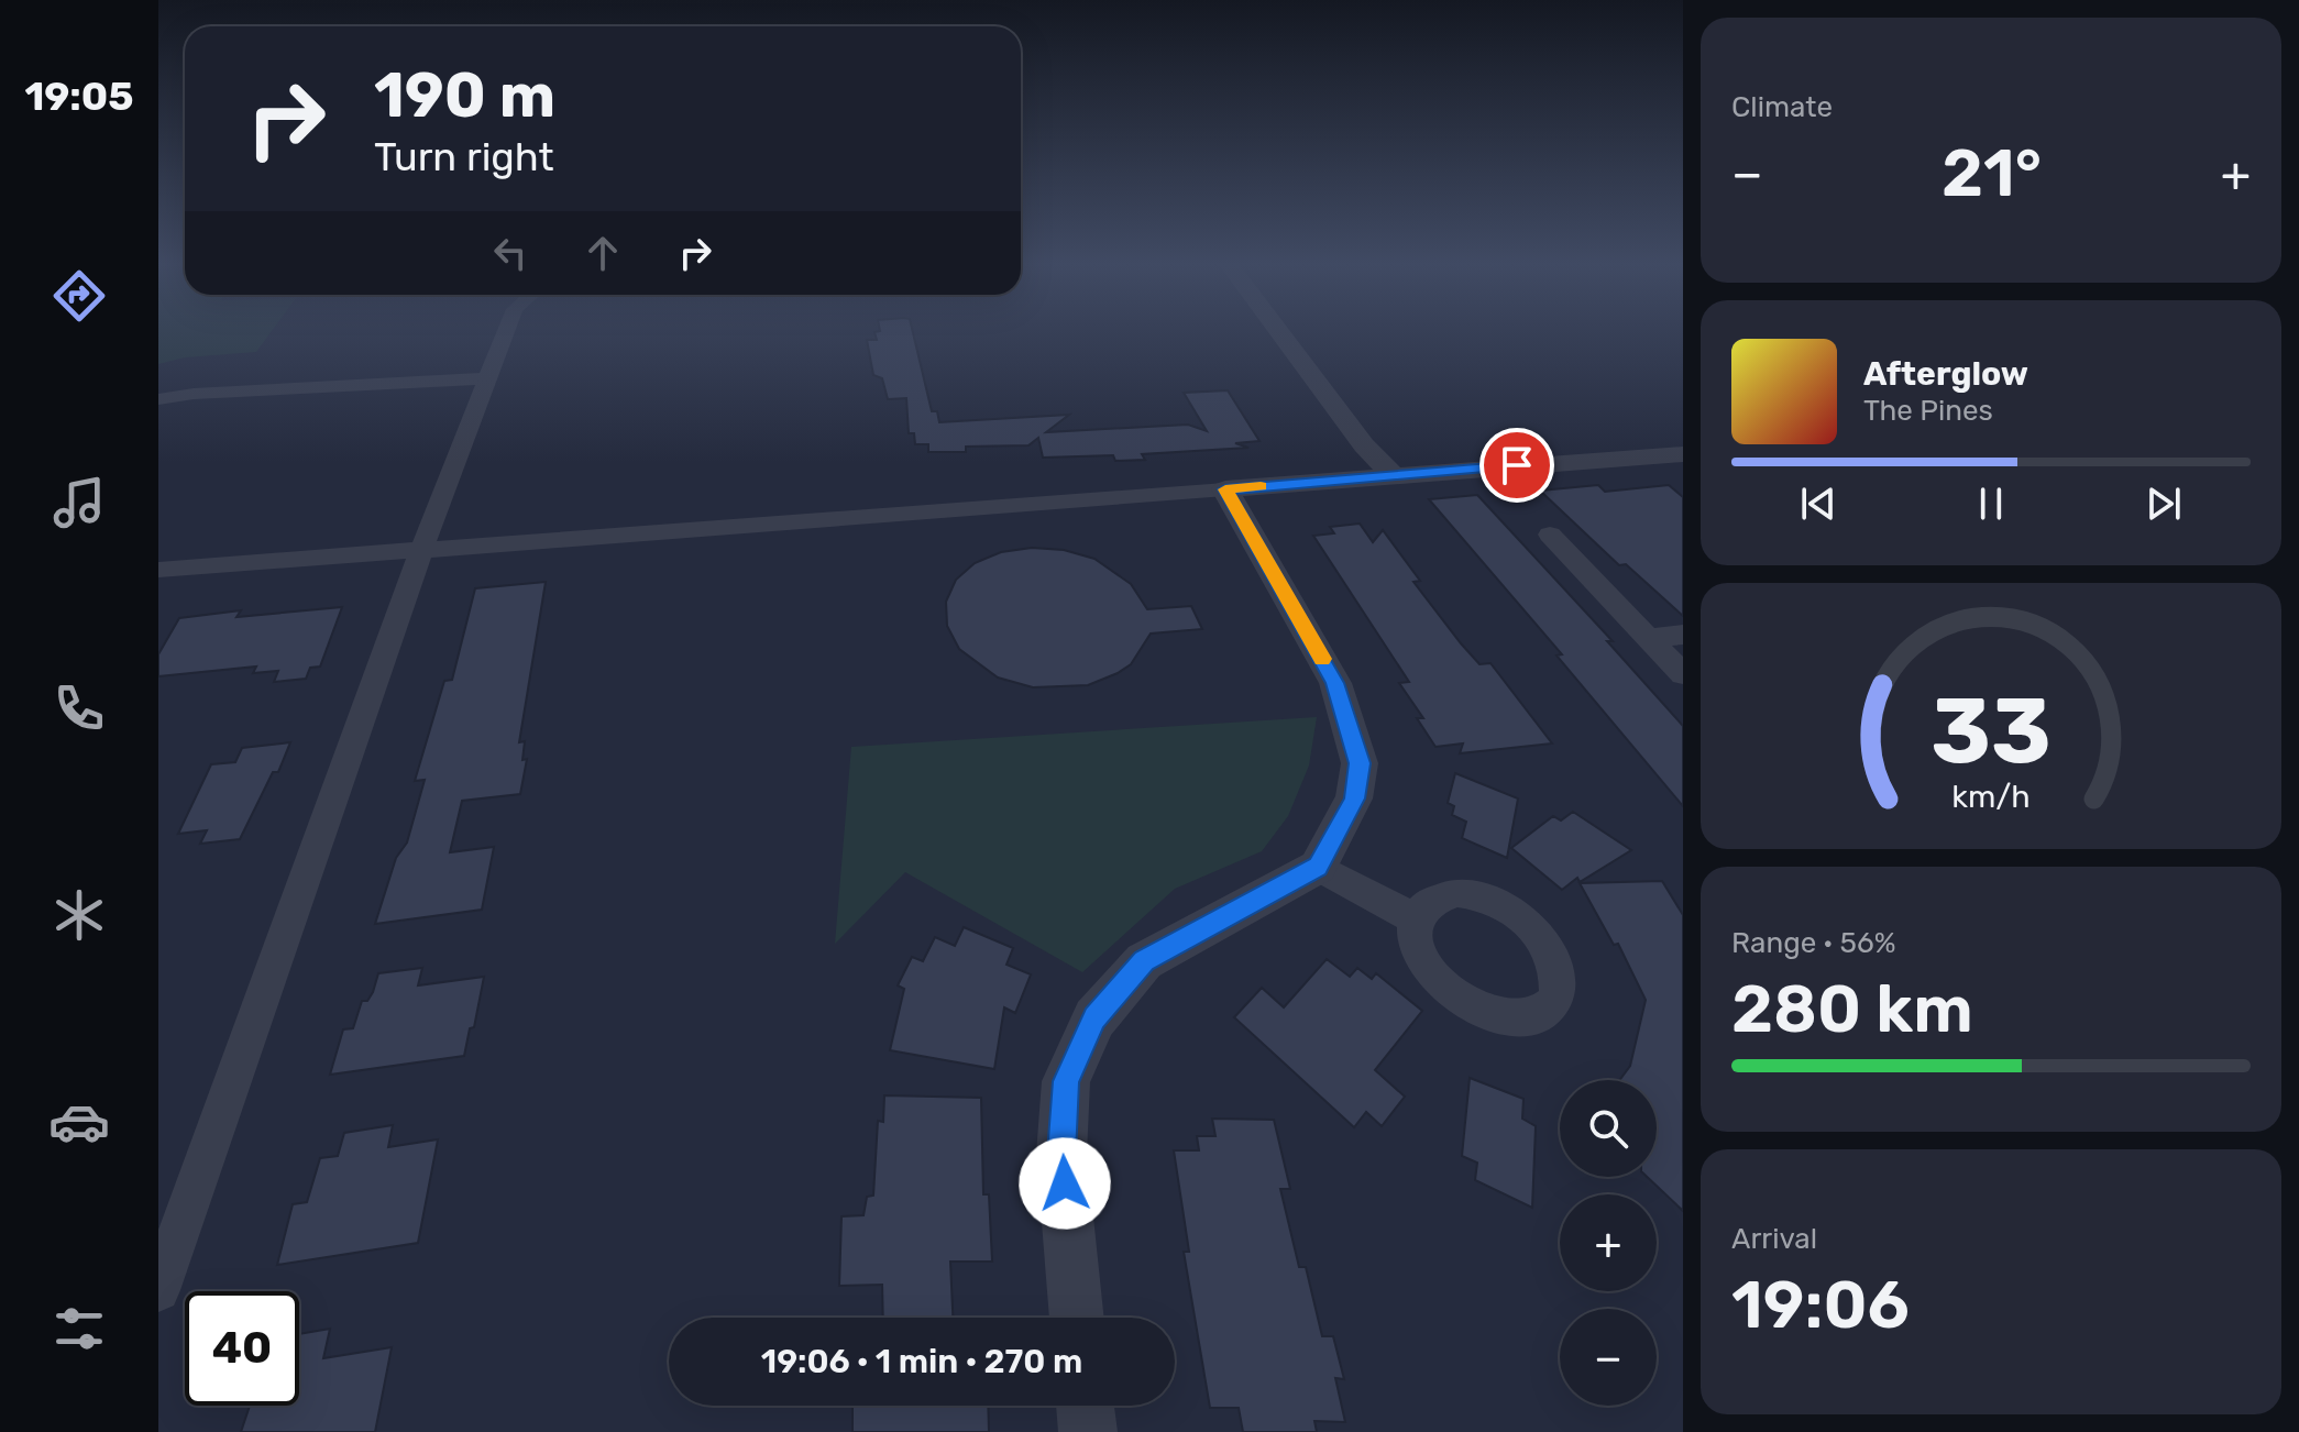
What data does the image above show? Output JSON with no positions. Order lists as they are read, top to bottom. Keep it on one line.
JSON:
{"page":{"tabs":"19:05","tile":["Climate",["Range · 56%","280 km"],["Arrival","19:06"]],"turn":["190 m","Turn right"],"heat":["−","21°","+"],"song":["Afterglow","The Pines"],"map_buttons":["+","−"],"limit":"40","trip":"19:06 · 1 min · 270 m","gauge":["33","km/h"]}}
